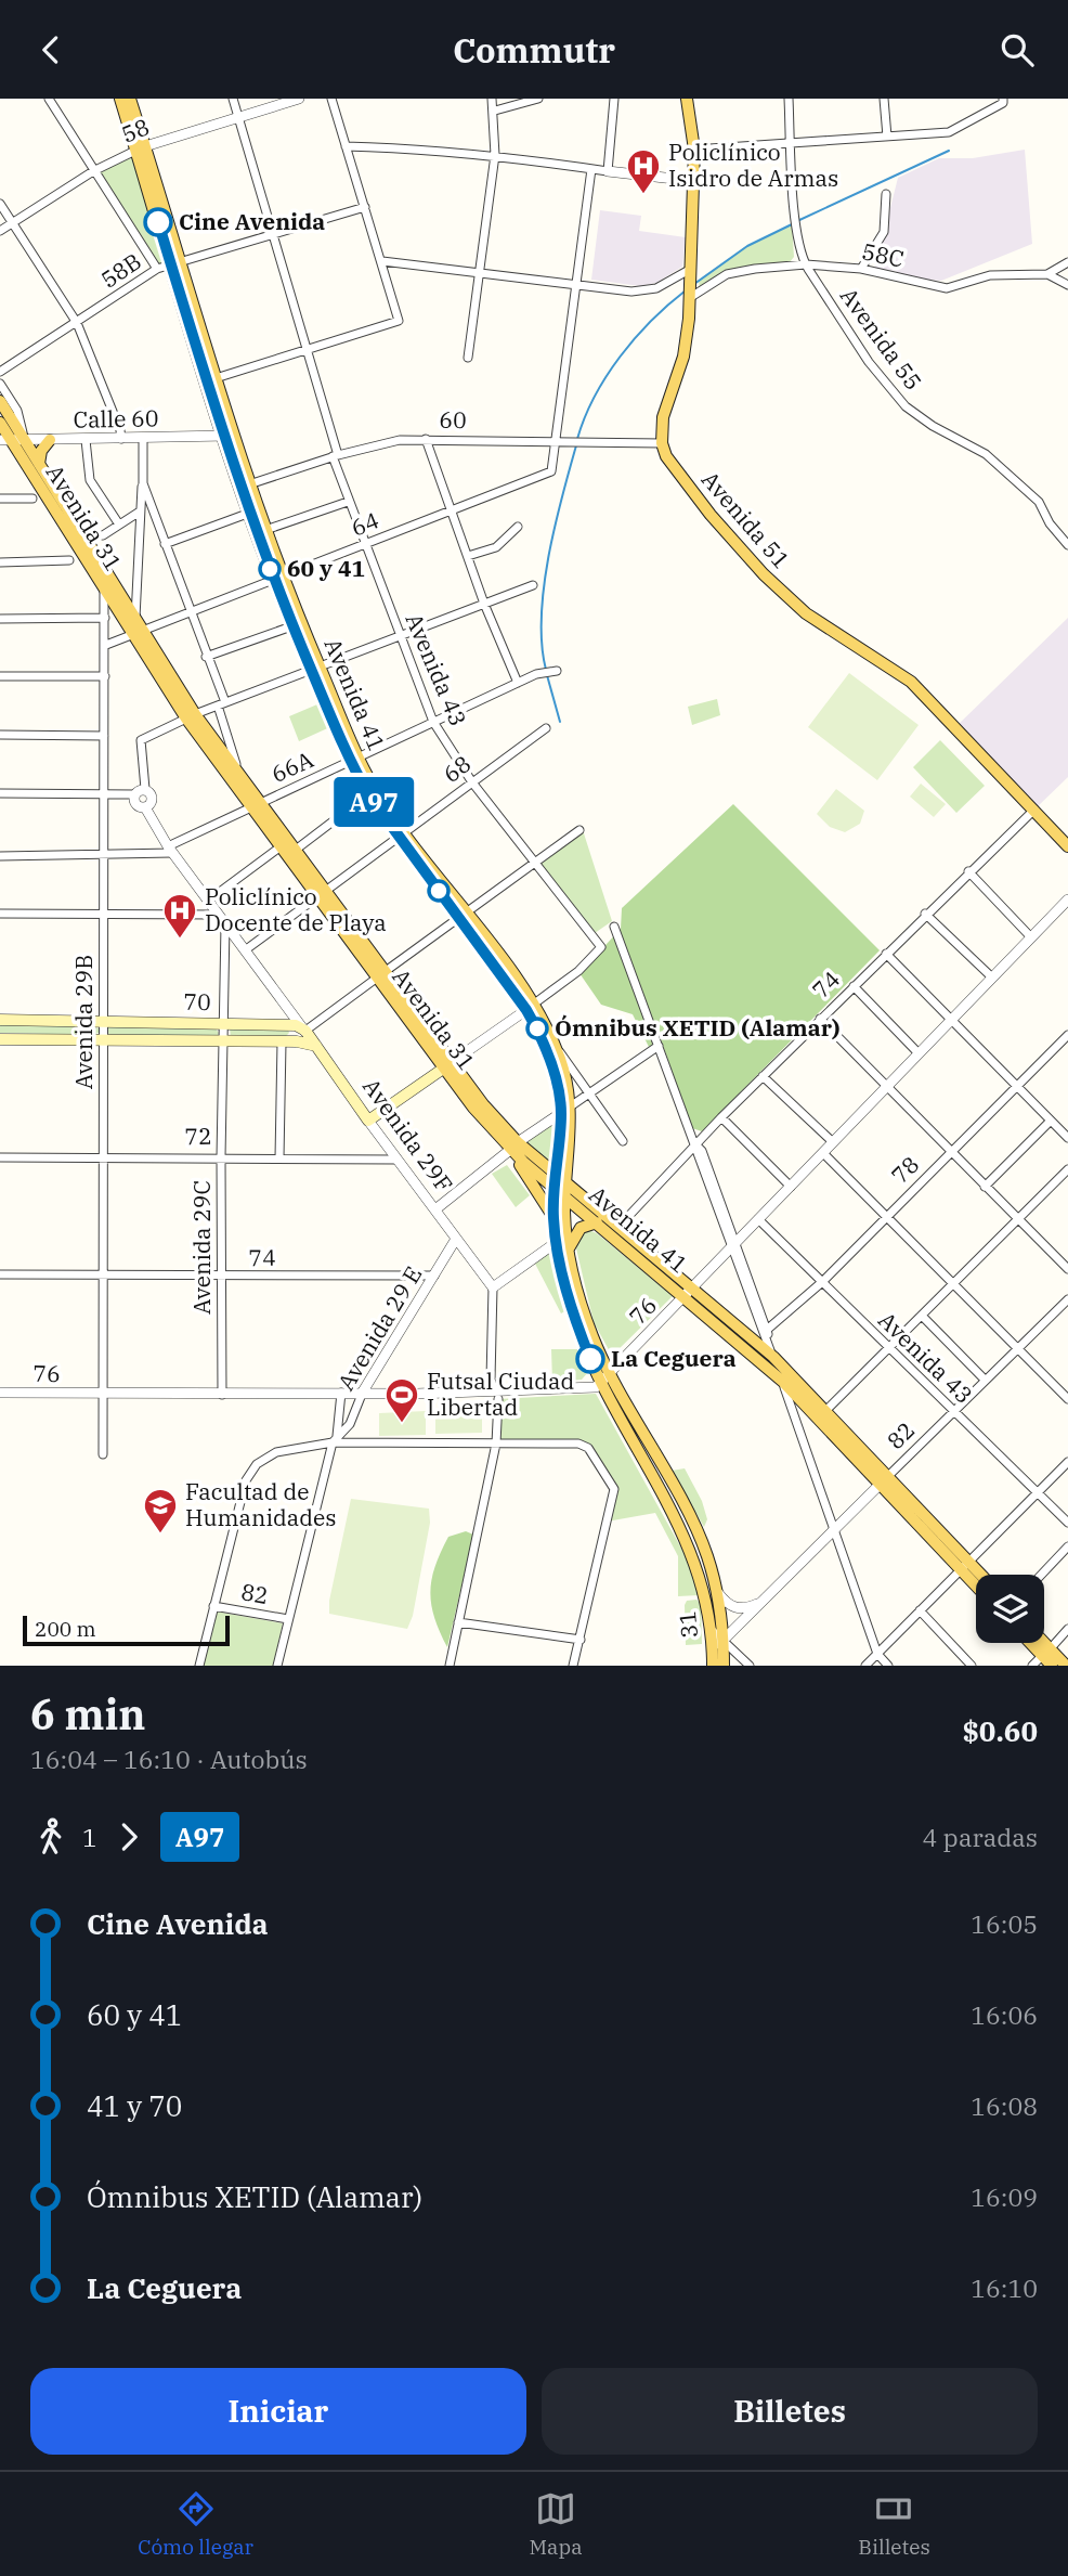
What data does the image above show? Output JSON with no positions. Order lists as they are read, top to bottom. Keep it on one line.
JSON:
{"streets":{"main road":["Avenida 31","Avenida 51","Avenida 41","70","Avenida 29F","31"],"street":["58","58C","58B","Avenida 55","Calle 60","60","64","Avenida 43","66A","68","74","Avenida 29B","72","78","Avenida 29C","76","Avenida 29 E","82"]},"crossings":[["58","Avenida 43"],["58","Avenida 41"],["58C","Avenida 55"],["58B","Avenida 43"],["58B","Avenida 41"],["Calle 60","Avenida 31"],["Calle 60","Avenida 41"],["60","Avenida 51"],["60","64"],["60","Avenida 43"],["60","Avenida 41"],["Avenida 31","64"],["Avenida 31","Avenida 41"],["Avenida 31","66A"],["Avenida 31","68"],["Avenida 31","Avenida 29B"],["Avenida 51","74"],["64","Avenida 43"],["64","Avenida 41"],["64","Avenida 29B"],["Avenida 43","Avenida 41"],["Avenida 43","66A"],["Avenida 43","68"],["Avenida 43","78"],["Avenida 43","76"],["Avenida 43","82"],["Avenida 41","66A"],["Avenida 41","68"],["Avenida 41","74"],["Avenida 41","76"],["Avenida 41","82"],["66A","Avenida 29B"],["68","Avenida 29F"],["74","Avenida 29B"],["74","Avenida 29C"],["74","Avenida 29 E"],["70","Avenida 29B"],["70","Avenida 29F"],["70","Avenida 29C"],["Avenida 29B","72"],["Avenida 29B","76"],["Avenida 29F","72"],["Avenida 29F","Avenida 29C"],["Avenida 29F","Avenida 29 E"],["72","Avenida 29C"],["Avenida 29C","76"],["76","Avenida 29 E"],["Avenida 29 E","82"],["82","31"]],"places":{"hospital":["Policlínico Isidro de Armas","Policlínico Docente de Playa"],"other":["Cine Avenida","60 y 41","Ómnibus XETID (Alamar)","La Ceguera"],"sports":["Futsal Ciudad Libertad"],"school or university":["Facultad de Humanidades"]},"lines":["bus line A97"],"scale_bar":"200 m","page":{"header":"Commutr","on_map":"A97","scale":"200 m","heading":["6 min","16:04 – 16:10 · Autobús","$0.60"],"legs":["1","A97","4 paradas"],"list":[{"name":"Cine Avenida","value":"16:05"},{"name":"60 y 41","value":"16:06"},{"name":"41 y 70","value":"16:08"},{"name":"Ómnibus XETID (Alamar)","value":"16:09"},{"name":"La Ceguera","value":"16:10"}],"buttons":["Iniciar","Billetes"],"tabs":["Cómo llegar","Mapa","Billetes"]}}
